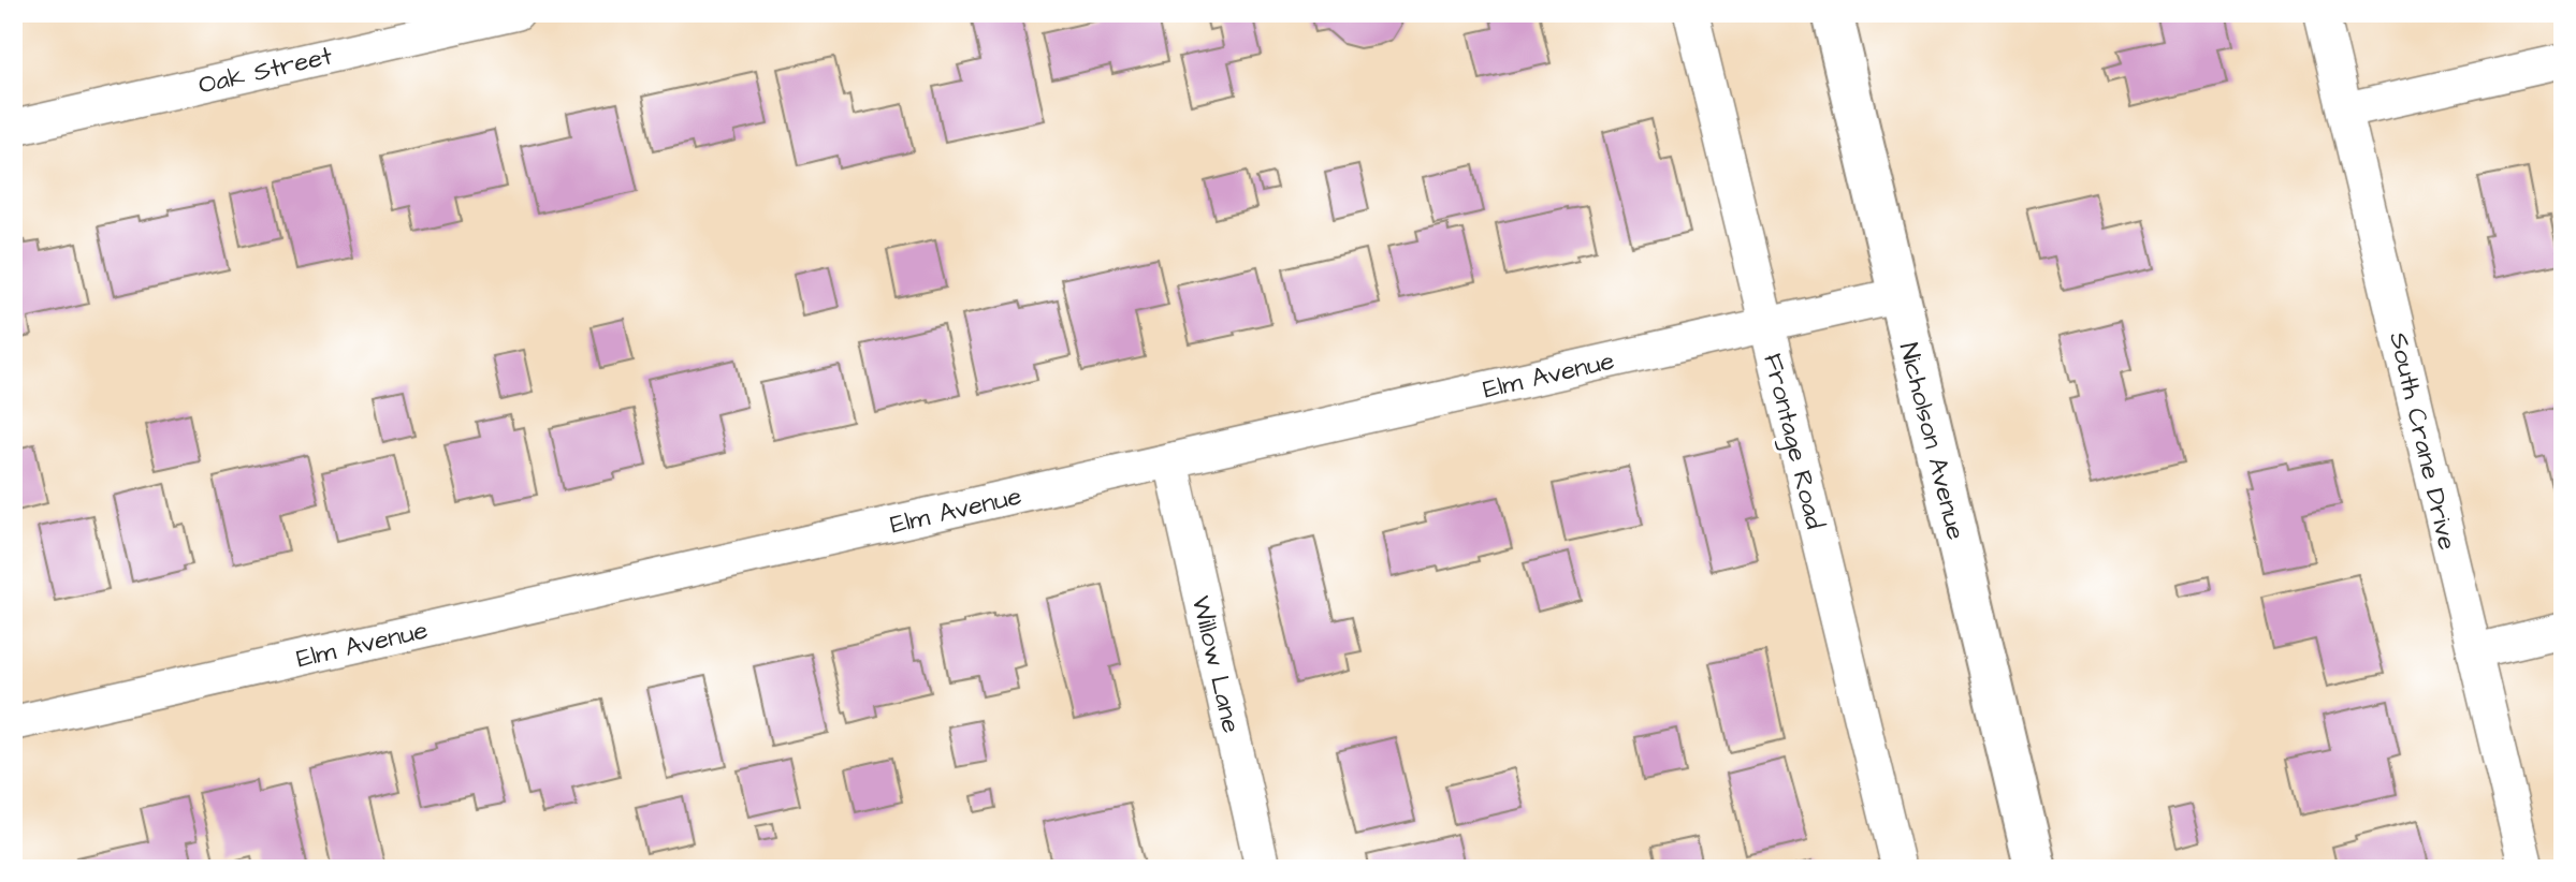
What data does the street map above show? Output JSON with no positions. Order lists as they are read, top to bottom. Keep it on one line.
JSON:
{"streets":{"main road":["Nicholson Avenue"],"street":["Oak Street","Elm Avenue","Frontage Road","South Crane Drive","Willow Lane"]},"crossings":[["Elm Avenue","Frontage Road"],["Elm Avenue","Nicholson Avenue"],["Elm Avenue","Willow Lane"]]}
